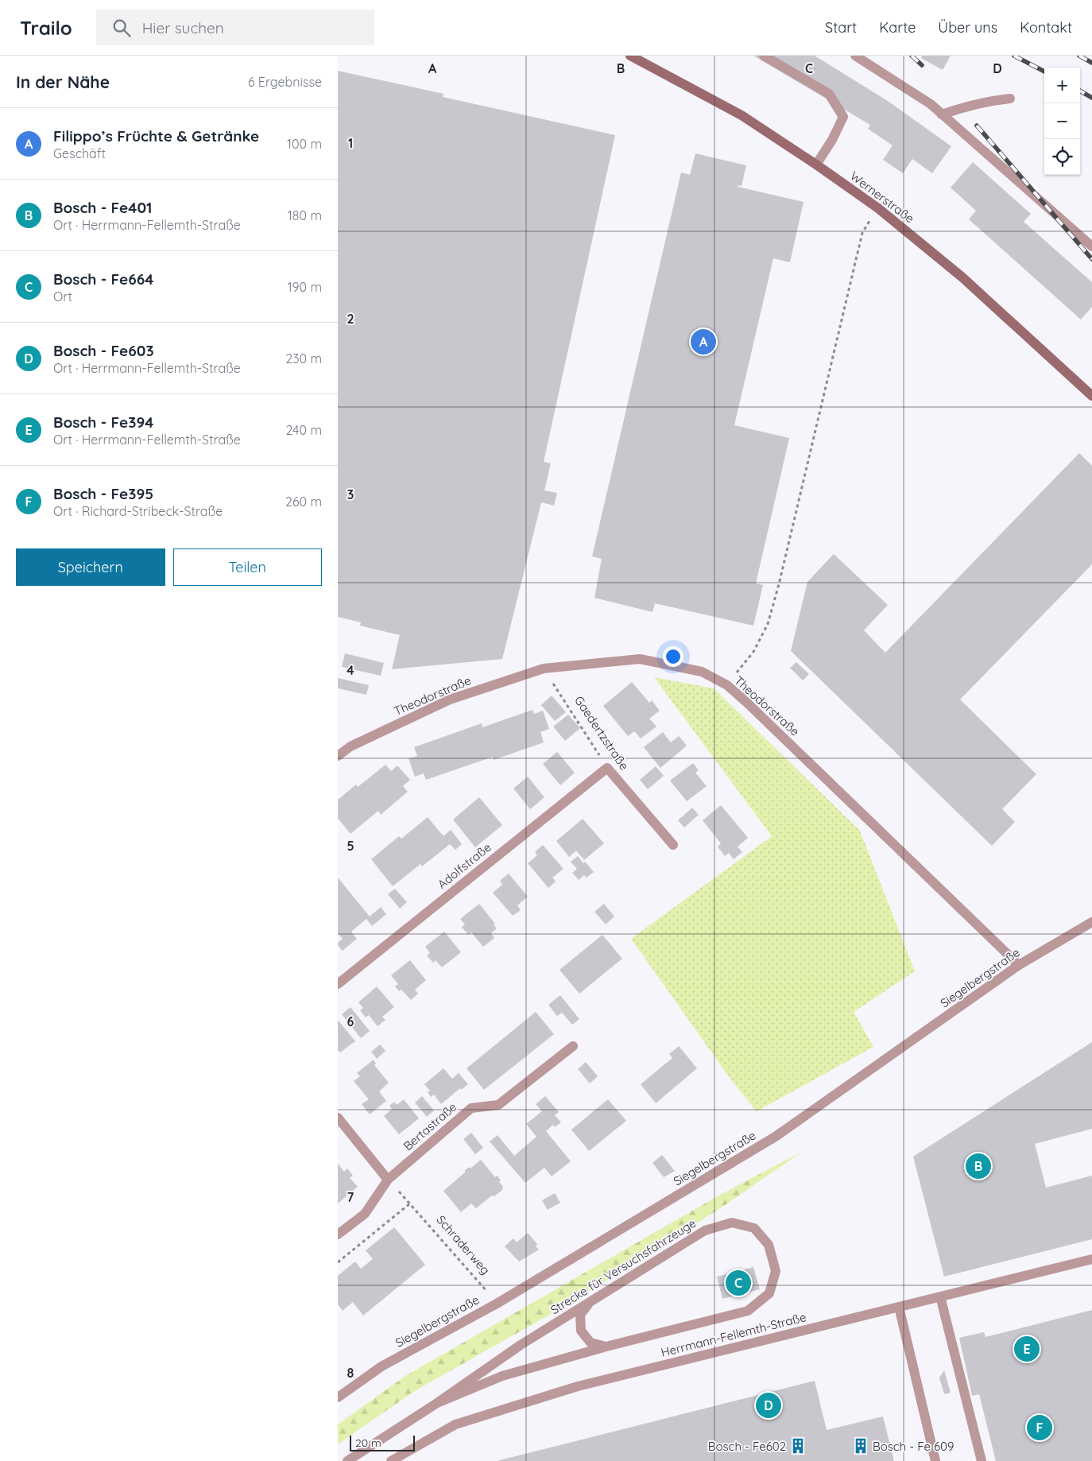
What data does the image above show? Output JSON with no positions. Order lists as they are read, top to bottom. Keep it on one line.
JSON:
{"streets":{"main road":["Wernerstraße"],"street":["Theodorstraße","Gaedertzstraße","Adolfstraße","Siegelbergstraße","Bertastraße","Strecke für Versuchsfahrzeuge","Herrmann-Fellemth-Straße"],"path":["Schraderweg"]},"crossings":[["Theodorstraße","Gaedertzstraße"],["Theodorstraße","Siegelbergstraße"],["Gaedertzstraße","Adolfstraße"],["Siegelbergstraße","Schraderweg"]],"places":{"building":["Bosch - Fe602","Bosch - Fe 609"]},"scale_bar":"20 m","page":{"header":"Trailo","search":"Hier suchen","nav":["Start","Karte","Über uns","Kontakt"],"heading":["In der Nähe","6 Ergebnisse"],"map_buttons":["+","−"],"list":[{"mark":"A","name":"Filippo’s Früchte & Getränke","note":"Geschäft","value":"100 m"},{"mark":"B","name":"Bosch - Fe401","note":"Ort · Herrmann-Fellemth-Straße","value":"180 m"},{"mark":"C","name":"Bosch - Fe664","note":"Ort","value":"190 m"},{"mark":"D","name":"Bosch - Fe603","note":"Ort · Herrmann-Fellemth-Straße","value":"230 m"},{"mark":"E","name":"Bosch - Fe394","note":"Ort · Herrmann-Fellemth-Straße","value":"240 m"},{"mark":"F","name":"Bosch - Fe395","note":"Ort · Richard-Stribeck-Straße","value":"260 m"}],"pins":["A","B","C","E","D","F"],"buttons":["Speichern","Teilen"],"scale":"20 m"},"grid":{"columns":["A","B","C","D"],"rows":["1","2","3","4","5","6","7","8"]}}
